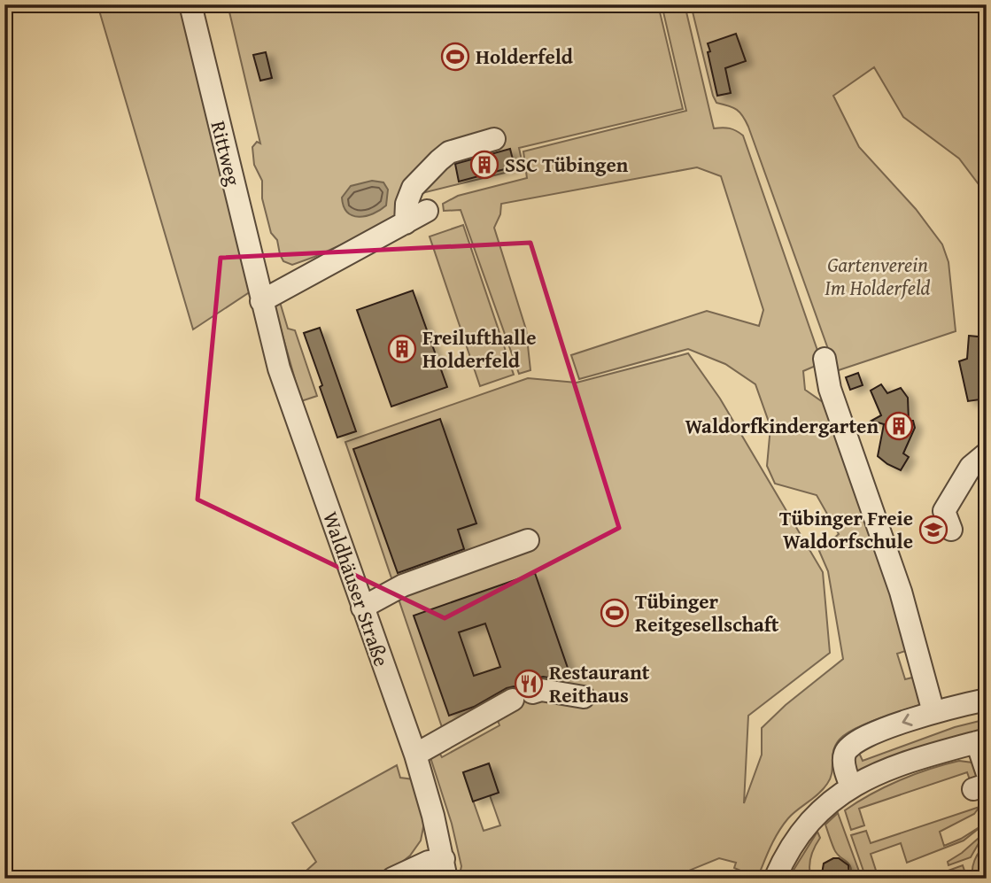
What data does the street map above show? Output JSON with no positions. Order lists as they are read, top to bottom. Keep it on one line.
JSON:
{"streets":{"street":["Rittweg","Waldhäuser Straße"]},"crossings":[["Rittweg","Waldhäuser Straße"]],"parks":["Gartenverein Im Holderfeld"],"places":{"sports":["Holderfeld","Tübinger Reitgesellschaft"],"building":["SSC Tübingen","Freilufthalle Holderfeld","Waldorfkindergarten"],"school or university":["Tübinger Freie Waldorfschule"],"restaurant":["Restaurant Reithaus"]}}
